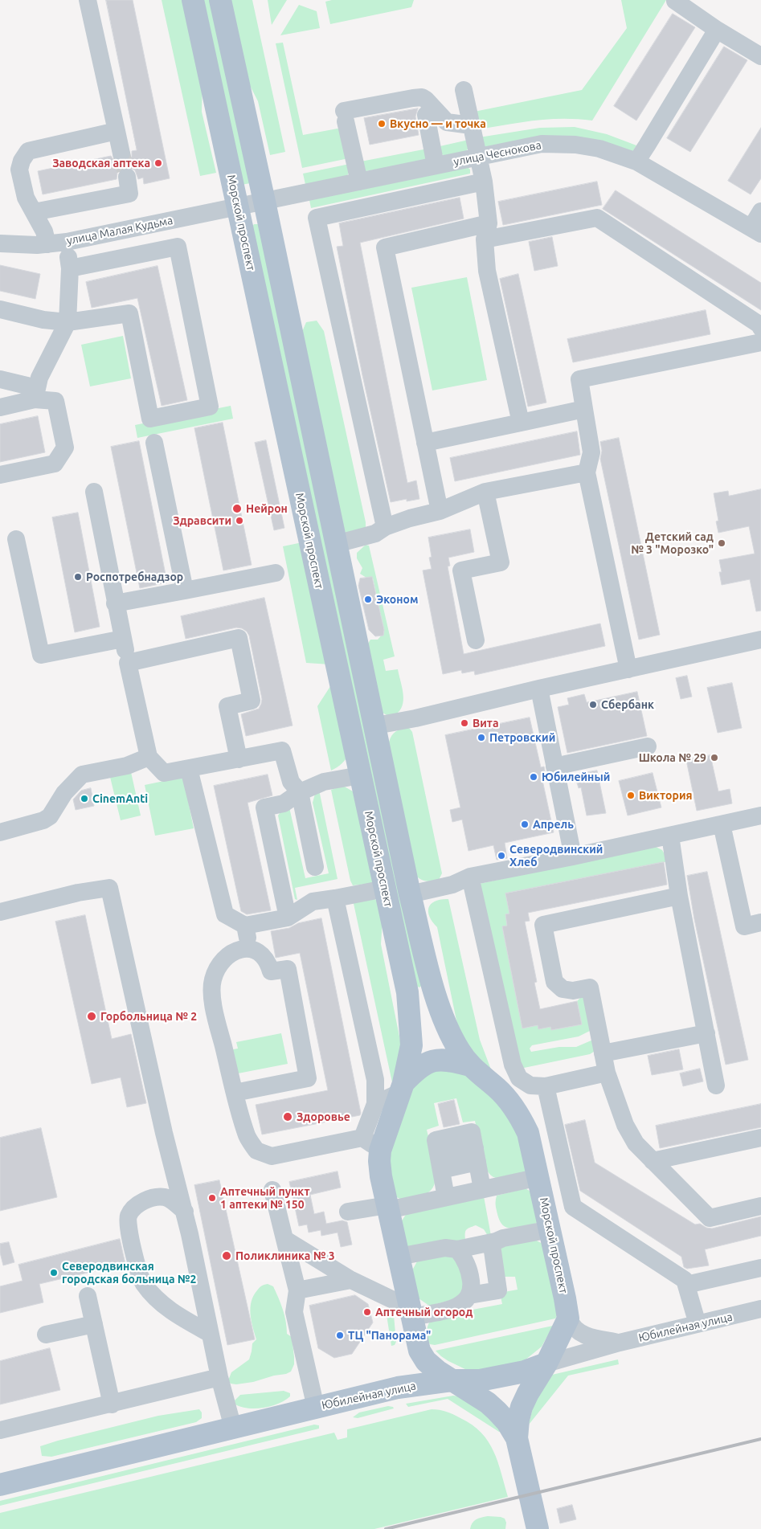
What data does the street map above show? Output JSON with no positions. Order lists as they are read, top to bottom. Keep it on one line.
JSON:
{"streets":{"main road":["Морской проспект","Юбилейная улица"],"street":["улица Чеснокова","улица Малая Кудьма"]},"crossings":[["улица Чеснокова","Морской проспект"],["улица Чеснокова","улица Малая Кудьма"],["Морской проспект","улица Малая Кудьма"],["Морской проспект","Юбилейная улица"]],"places":["Вкусно — и точка","Заводская аптека","Нейрон","Здравсити","Детский сад № 3 \"Морозко\"","Роспотребнадзор","Эконом","Сбербанк","Вита","Петровский","Школа № 29","Юбилейный","Виктория","CinemAnti","Апрель","Северодвинский Хлеб","Горбольница № 2","Здоровье","Аптечный пункт 1 аптеки № 150","Поликлиника № 3","Северодвинская городская больница №2","Аптечный огород","ТЦ \"Панорама\""]}
